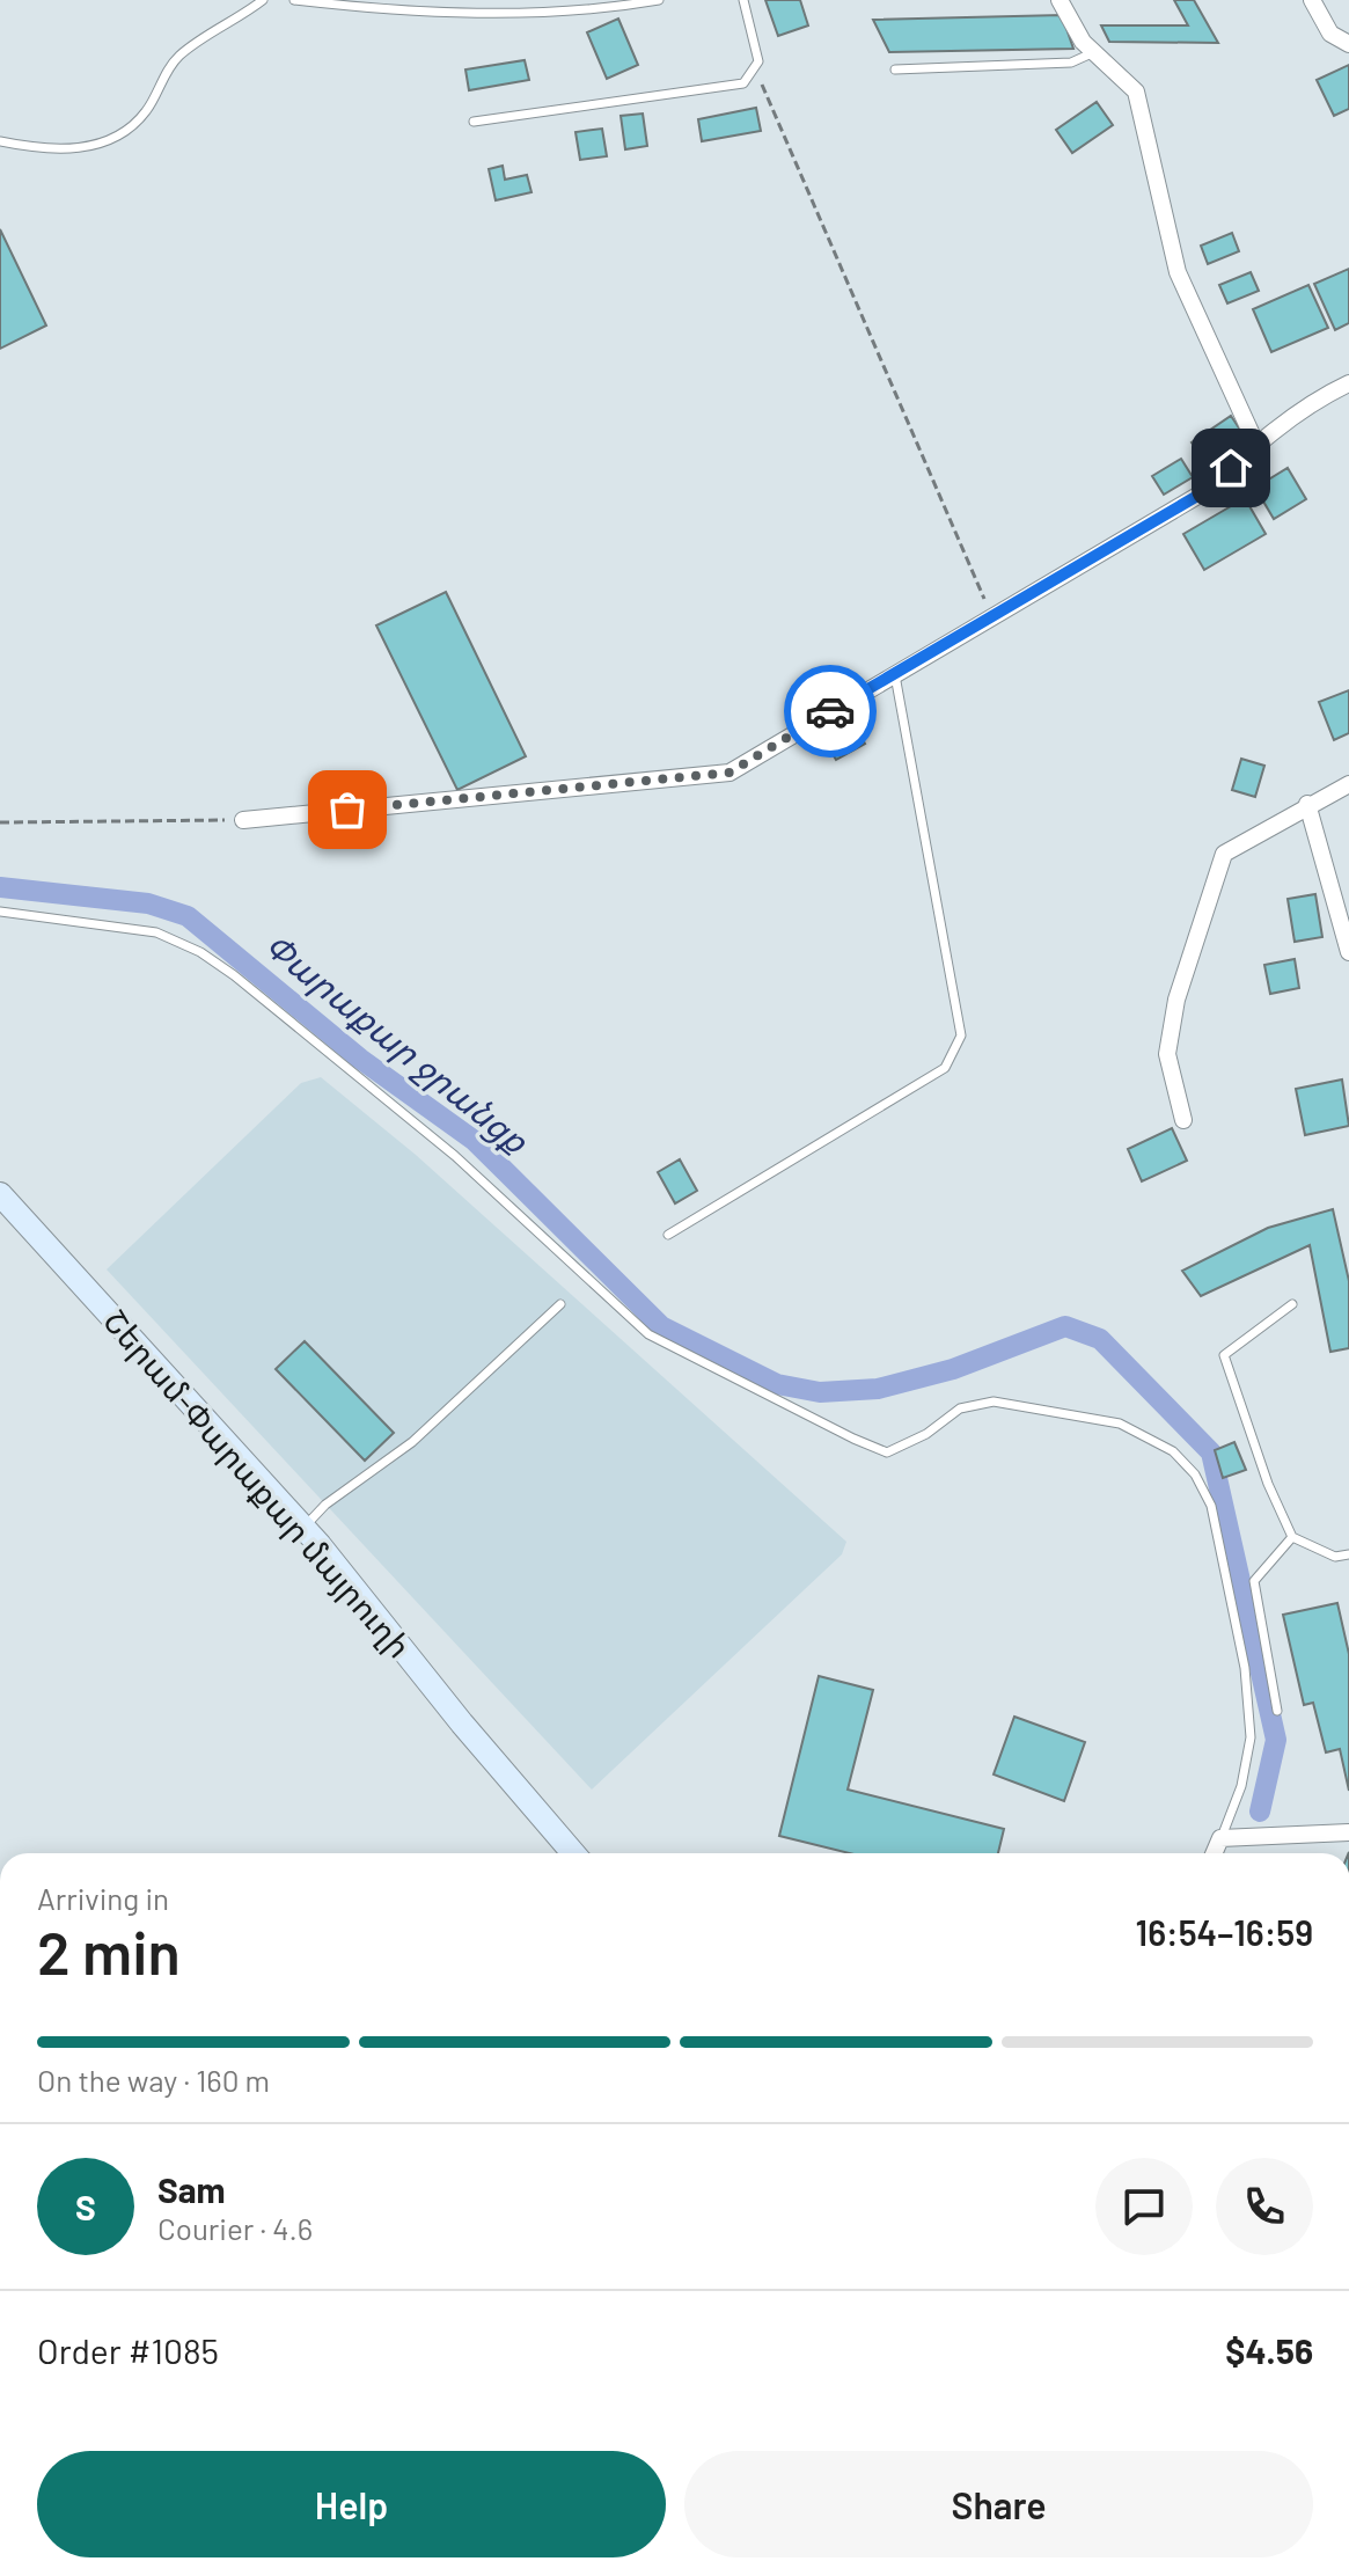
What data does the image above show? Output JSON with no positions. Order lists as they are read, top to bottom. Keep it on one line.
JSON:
{"streets":{"street":["Շերամ-Փարաքար մայրուղի"]},"water":["Փարաքար ջրանցք"],"page":{"heading":["2 min","Arriving in","16:54–16:59"],"panel":["Sam","Courier · 4.6","Order #1085","$4.56"],"bar":"On the way · 160 m","round":"S","buttons":["Help","Share"]}}
